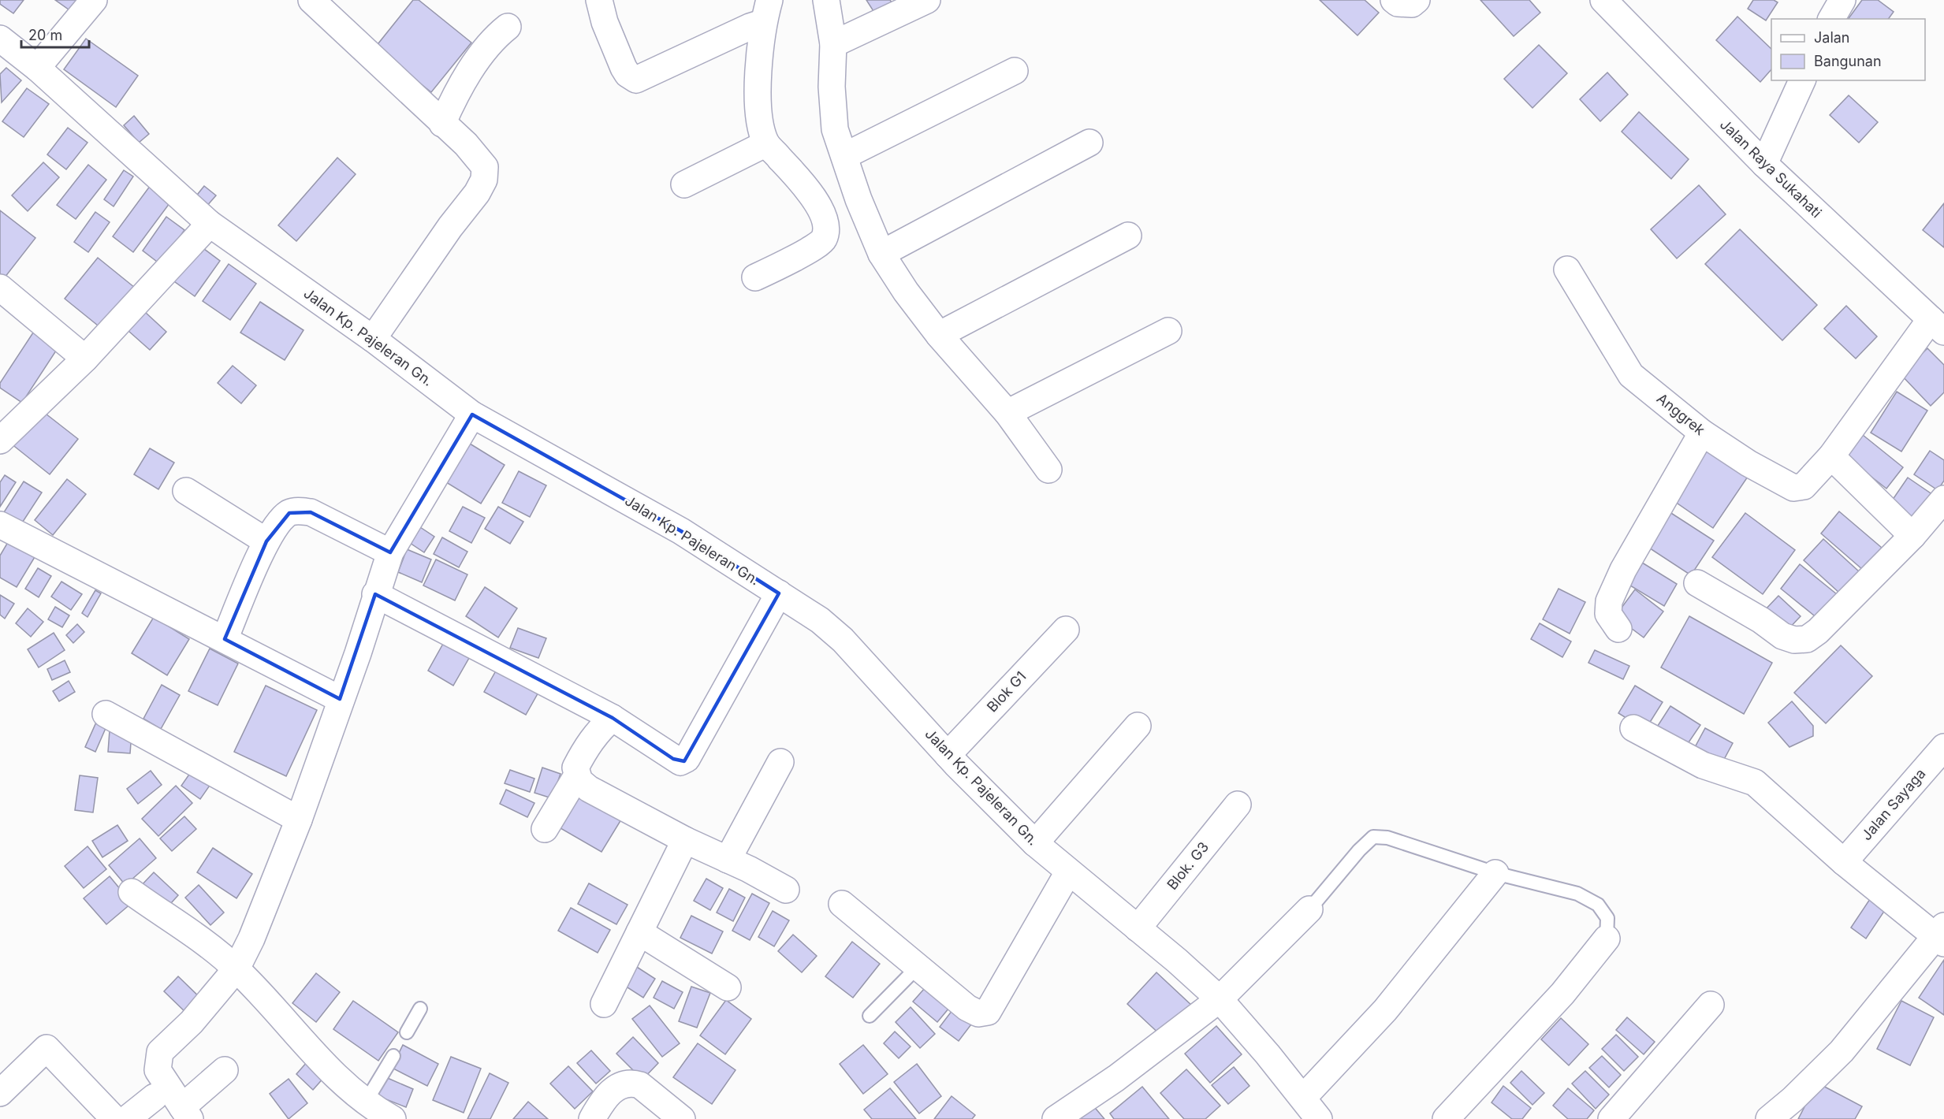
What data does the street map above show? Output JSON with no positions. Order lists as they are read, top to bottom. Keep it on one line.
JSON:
{"streets":{"street":["Jalan Raya Sukahati","Jalan Kp. Pajeleran Gn.","Anggrek","Blok G1","Jalan Sayaga","Blok. G3"]},"crossings":[["Jalan Raya Sukahati","Anggrek"],["Jalan Kp. Pajeleran Gn.","Blok G1"],["Jalan Kp. Pajeleran Gn.","Blok. G3"]],"legend":["Jalan","Bangunan"],"scale_bar":"20 m"}
